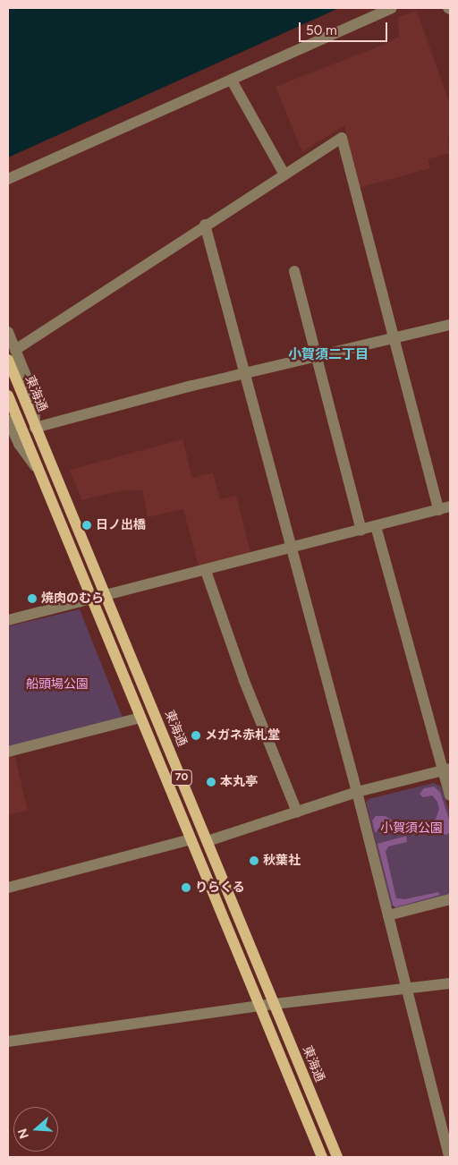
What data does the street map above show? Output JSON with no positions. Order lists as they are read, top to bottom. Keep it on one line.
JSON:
{"streets":{"main road":["東海通","70"]},"districts":["小賀須二丁目"],"parks":["船頭場公園","小賀須公園"],"places":["日ノ出橋","焼肉のむら","メガネ赤札堂","本丸亭","秋葉社","りらくる"],"scale_bar":"50 m","north":"left"}
